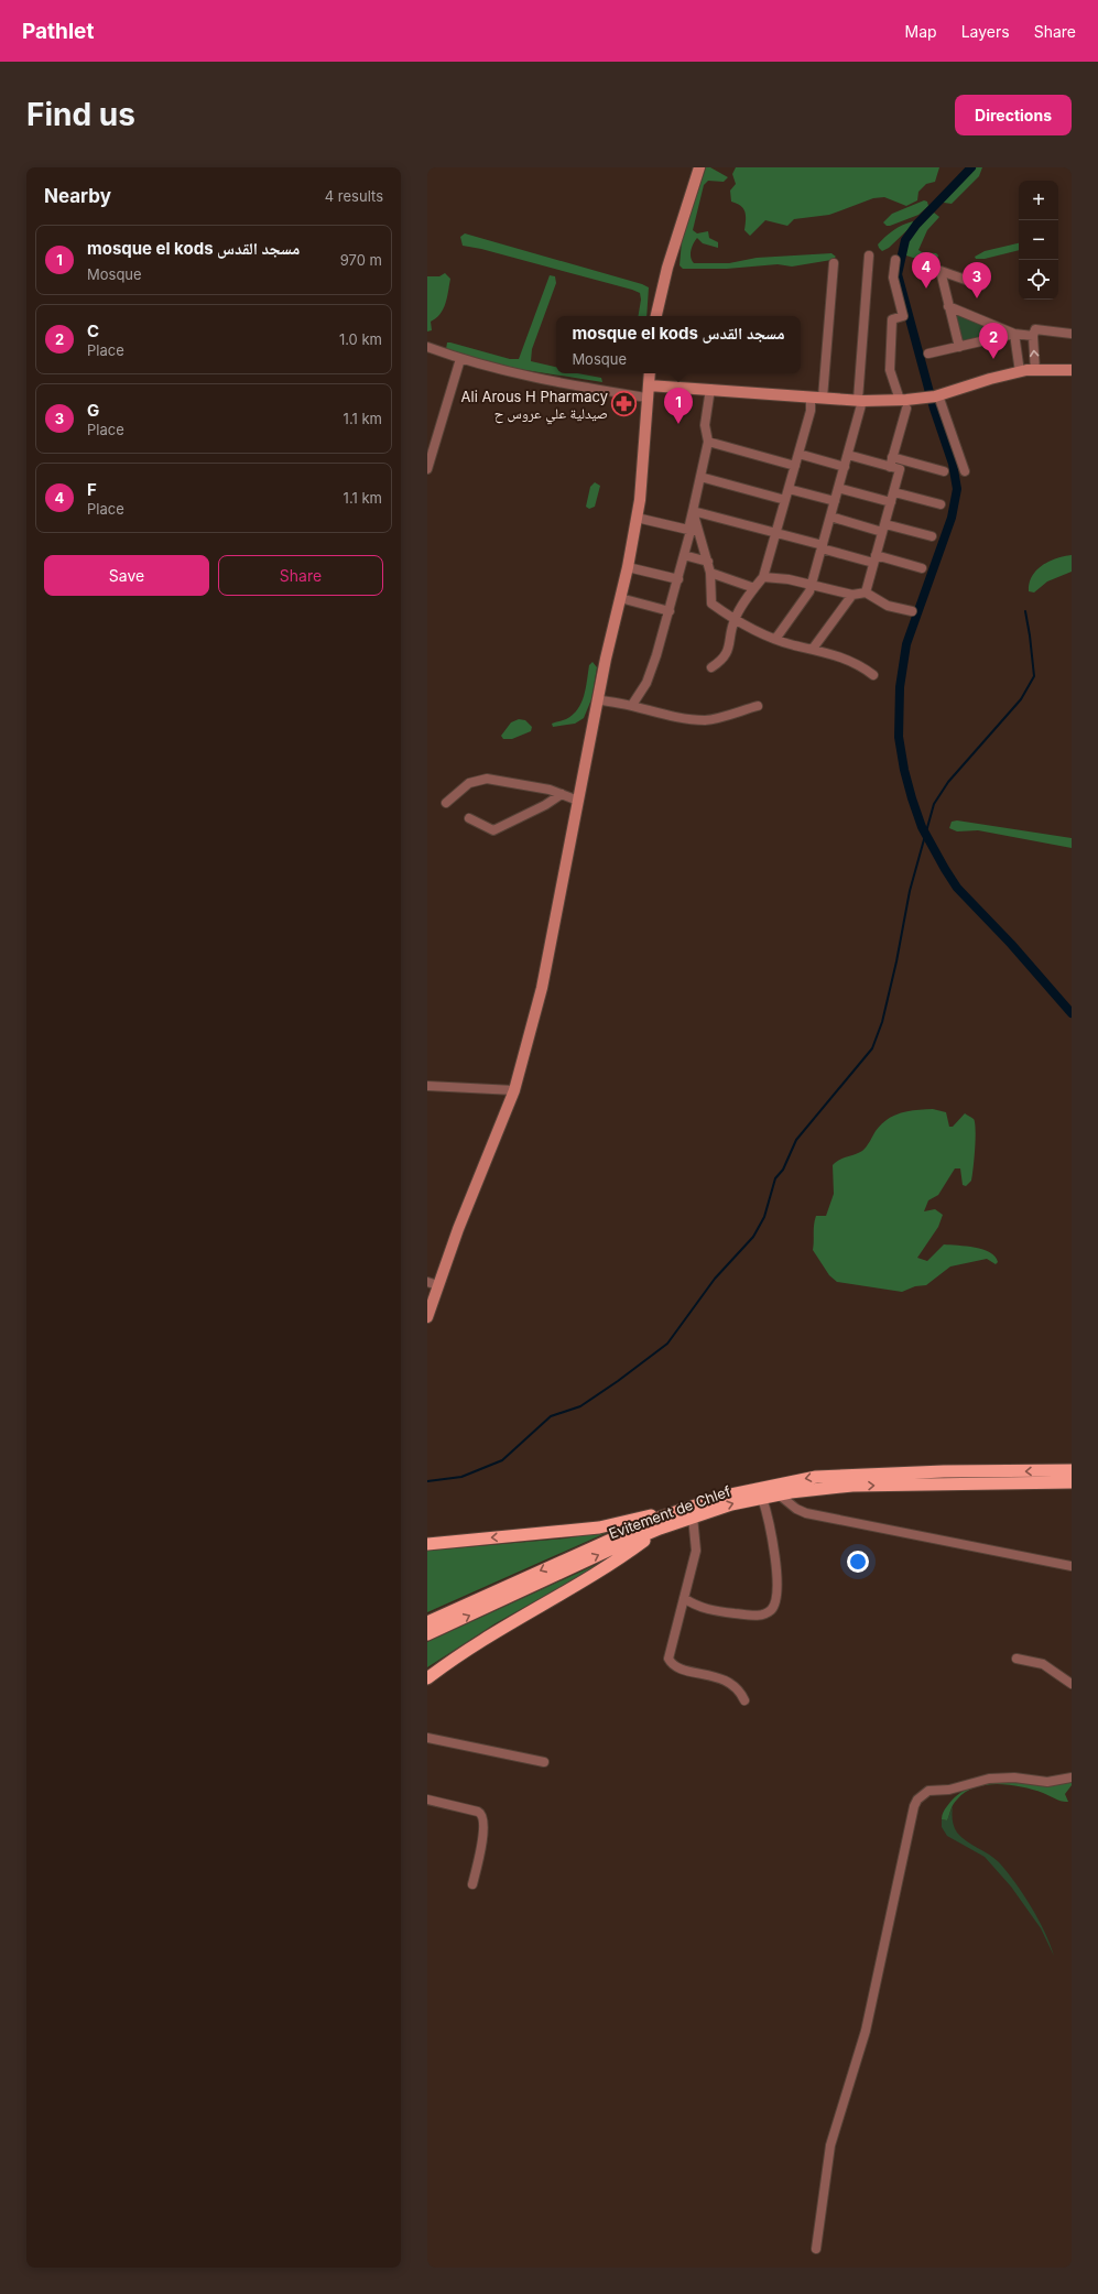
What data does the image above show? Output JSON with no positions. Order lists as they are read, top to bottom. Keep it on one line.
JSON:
{"streets":{"highway":["Evitement de Chlef"]},"places":{"pharmacy":["Ali Arous H Pharmacy صيدلية علي عروس ح"]},"page":{"header":"Pathlet","nav":["Map","Layers","Share"],"buttons":["Directions",["Save","Share"]],"title":"Find us","heading":["Nearby","4 results"],"map_buttons":["+","−"],"list":[{"mark":"1","name":"mosque el kods مسجد القدس","note":"Mosque","value":"970 m"},{"mark":"2","name":"C","note":"Place","value":"1.0 km"},{"mark":"3","name":"G","note":"Place","value":"1.1 km"},{"mark":"4","name":"F","note":"Place","value":"1.1 km"}],"pins":["4","3","2","1"],"popup":["mosque el kods مسجد القدس","Mosque"]}}
